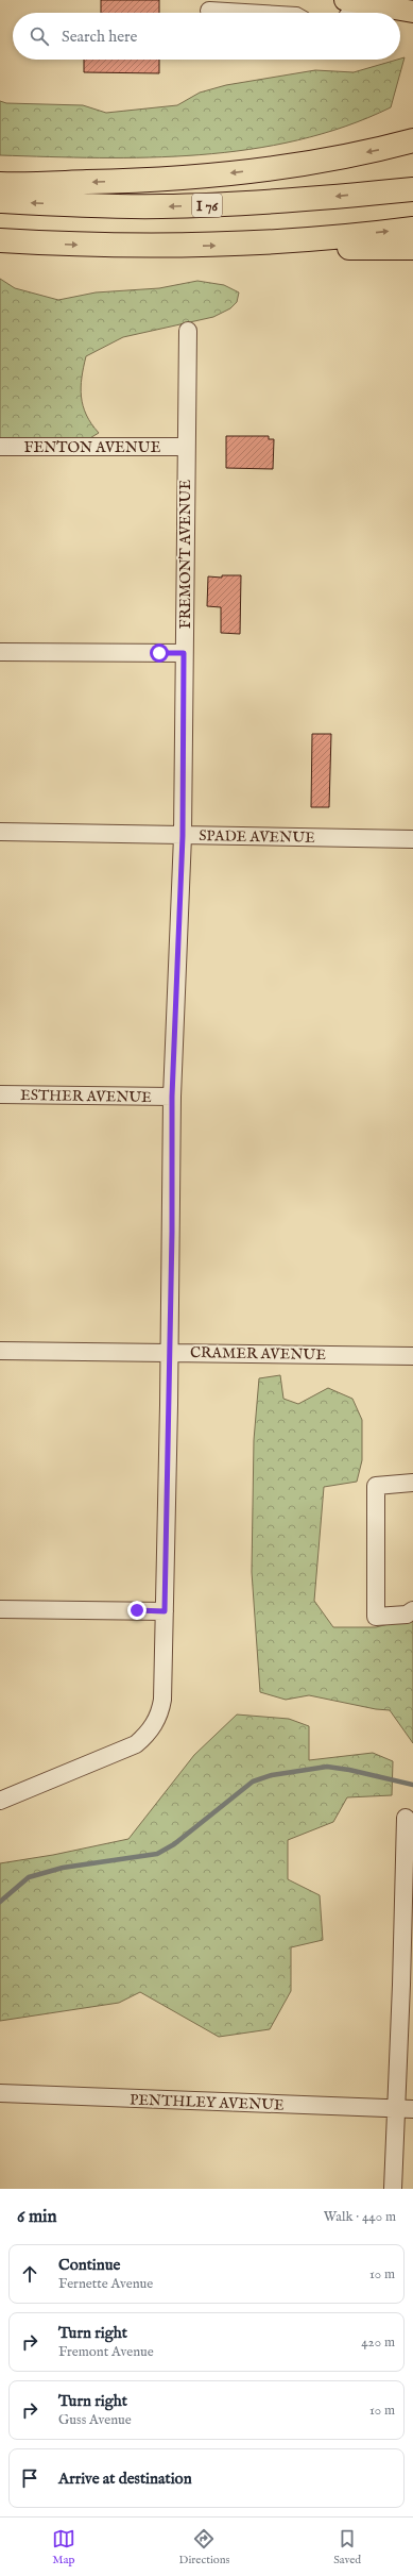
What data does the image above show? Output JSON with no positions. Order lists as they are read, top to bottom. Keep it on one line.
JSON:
{"streets":{"highway":["I 76"],"street":["FENTON AVENUE","FREMONT AVENUE","SPADE AVENUE","ESTHER AVENUE","CRAMER AVENUE","PENTHLEY AVENUE"]},"crossings":[["FENTON AVENUE","FREMONT AVENUE"],["FREMONT AVENUE","SPADE AVENUE"],["FREMONT AVENUE","ESTHER AVENUE"],["FREMONT AVENUE","CRAMER AVENUE"]],"page":{"search":"Search here","heading":["6 min","Walk · 440 m"],"list":[["Continue","Fernette Avenue","10 m"],["Turn right","Fremont Avenue","420 m"],["Turn right","Guss Avenue","10 m"],"Arrive at destination"],"nav":["Map","Directions","Saved"]}}
